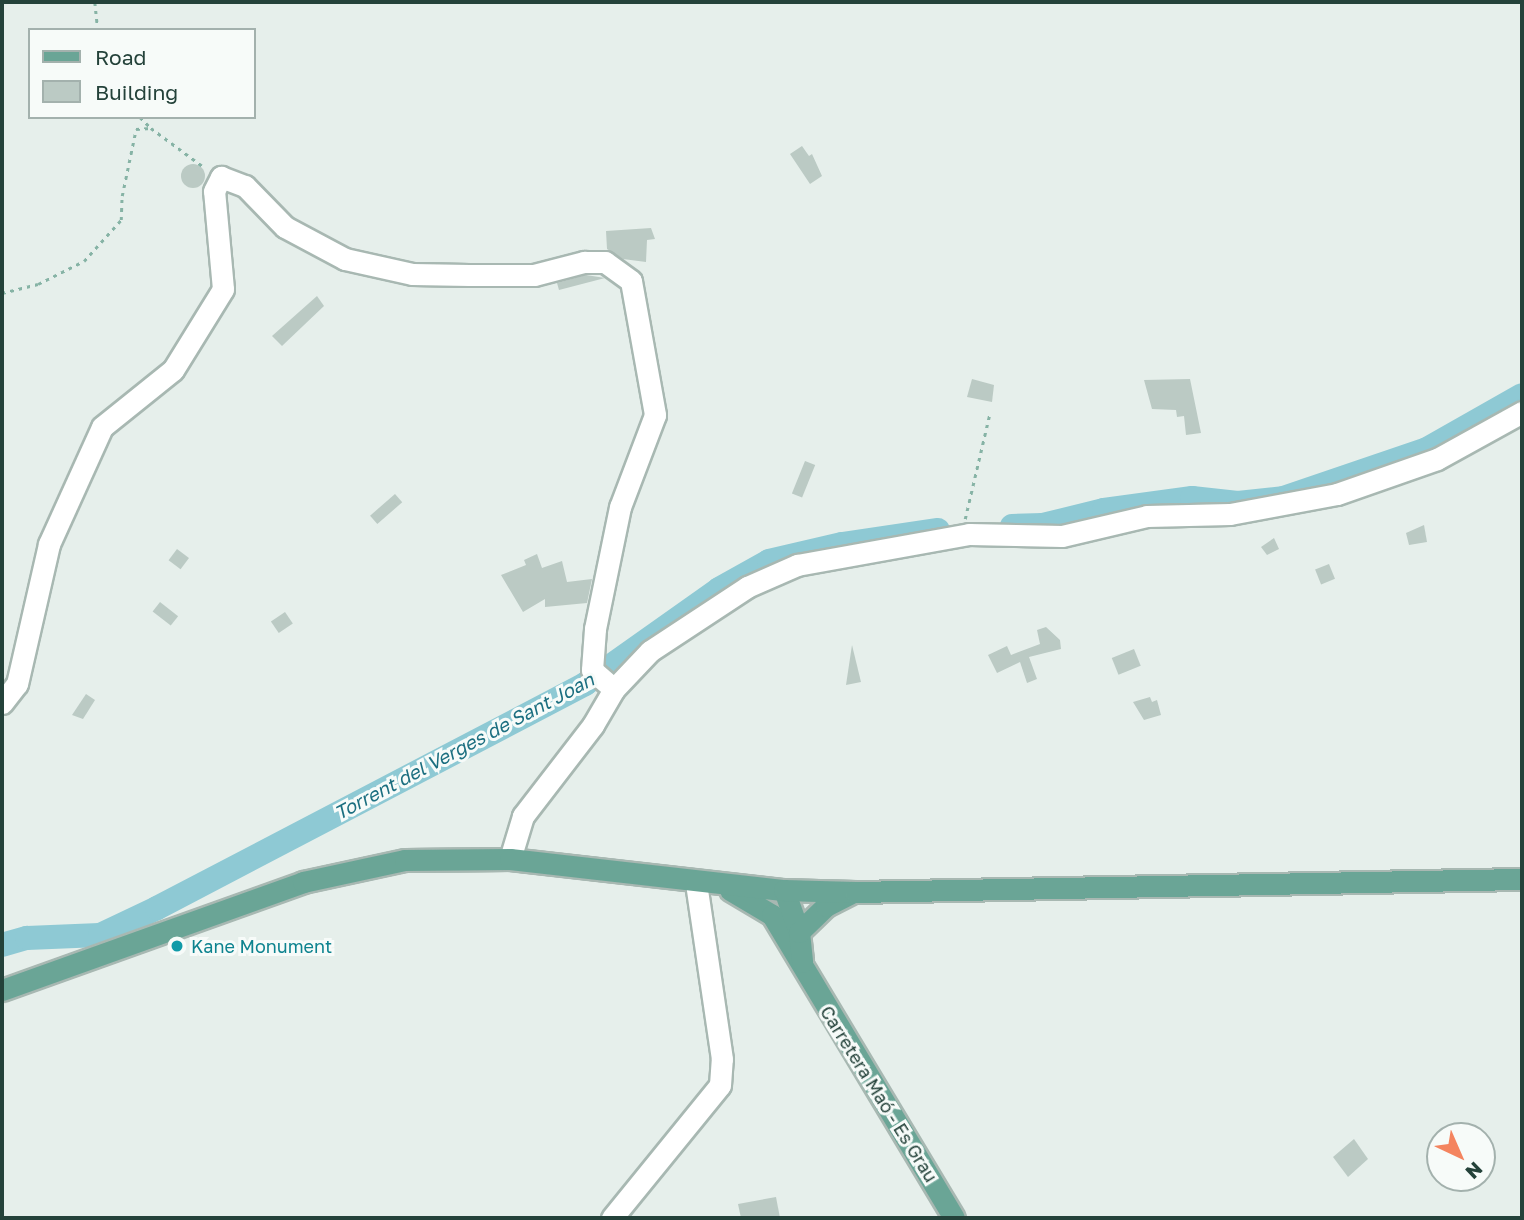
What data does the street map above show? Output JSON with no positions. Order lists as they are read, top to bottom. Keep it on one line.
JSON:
{"streets":{"main road":["Carretera Maó - Es Grau"]},"water":["Torrent del Verges de Sant Joan"],"places":["Kane Monument"],"legend":["Road","Building"],"north":"bottom right"}
